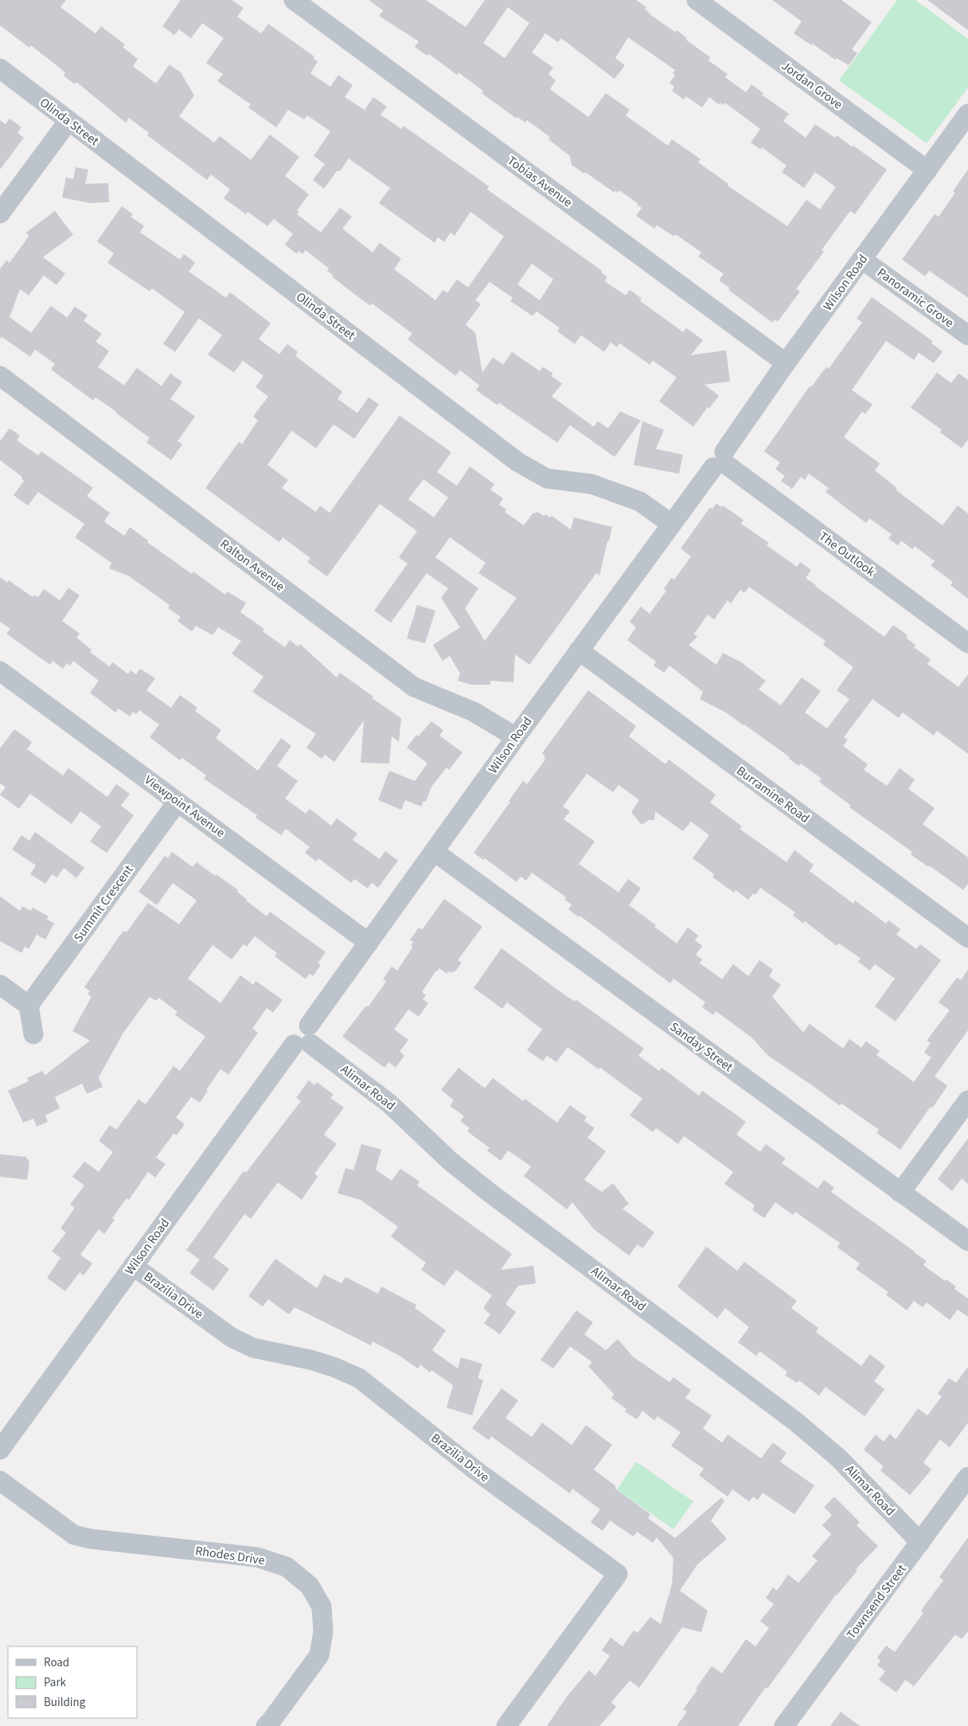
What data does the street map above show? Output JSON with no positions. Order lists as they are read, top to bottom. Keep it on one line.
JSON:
{"streets":{"street":["Jordan Grove","Olinda Street","Tobias Avenue","Wilson Road","Panoramic Grove","The Outlook","Ralton Avenue","Burramine Road","Viewpoint Avenue","Summit Crescent","Sanday Street","Alimar Road","Brazilia Drive","Rhodes Drive","Townsend Street"]},"crossings":[["Jordan Grove","Wilson Road"],["Olinda Street","Wilson Road"],["Tobias Avenue","Wilson Road"],["Wilson Road","Panoramic Grove"],["Wilson Road","The Outlook"],["Wilson Road","Ralton Avenue"],["Wilson Road","Burramine Road"],["Wilson Road","Viewpoint Avenue"],["Wilson Road","Sanday Street"],["Wilson Road","Alimar Road"],["Wilson Road","Brazilia Drive"],["Viewpoint Avenue","Summit Crescent"],["Alimar Road","Townsend Street"]],"legend":["Road","Park","Building"]}
